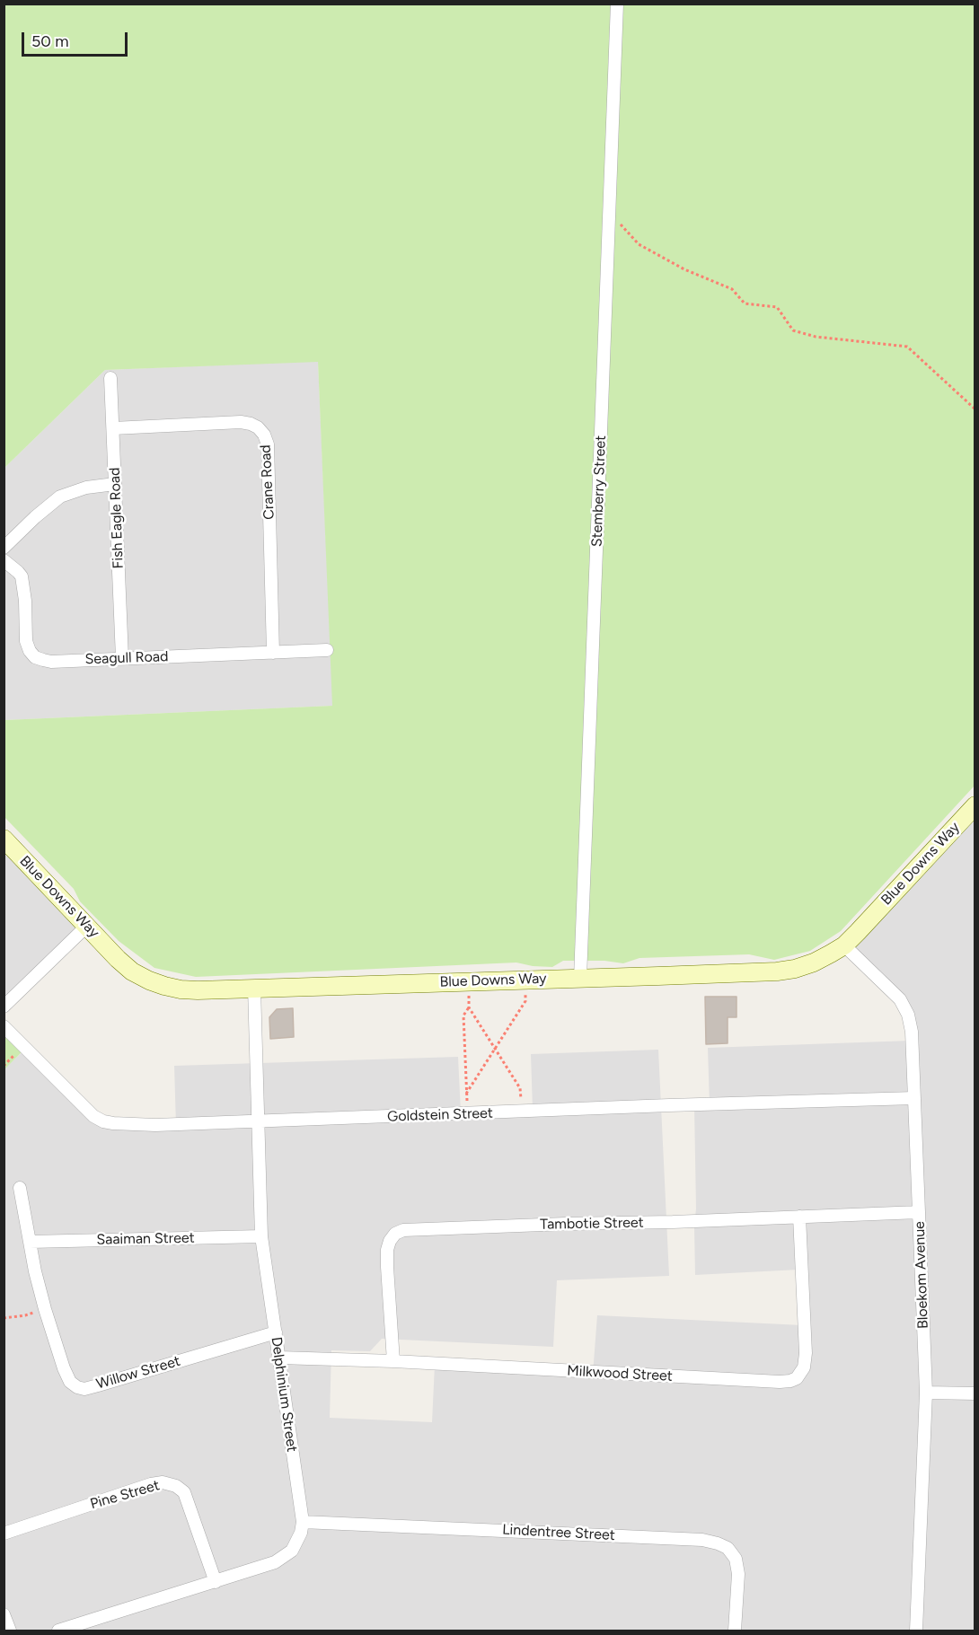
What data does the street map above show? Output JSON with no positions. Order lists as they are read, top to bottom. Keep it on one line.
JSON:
{"streets":{"street":["Crane Road","Stemberry Street","Fish Eagle Road","Seagull Road","Blue Downs Way","Goldstein Street","Tambotie Street","Saaiman Street","Bloekom Avenue","Willow Street","Milkwood Street","Delphinium Street","Pine Street","Lindentree Street"]},"crossings":[["Crane Road","Fish Eagle Road"],["Crane Road","Seagull Road"],["Stemberry Street","Blue Downs Way"],["Fish Eagle Road","Seagull Road"],["Blue Downs Way","Bloekom Avenue"],["Blue Downs Way","Delphinium Street"],["Goldstein Street","Bloekom Avenue"],["Goldstein Street","Delphinium Street"],["Tambotie Street","Bloekom Avenue"],["Tambotie Street","Milkwood Street"],["Saaiman Street","Willow Street"],["Saaiman Street","Delphinium Street"],["Willow Street","Delphinium Street"],["Milkwood Street","Delphinium Street"],["Delphinium Street","Pine Street"],["Delphinium Street","Lindentree Street"]],"scale_bar":"50 m"}
